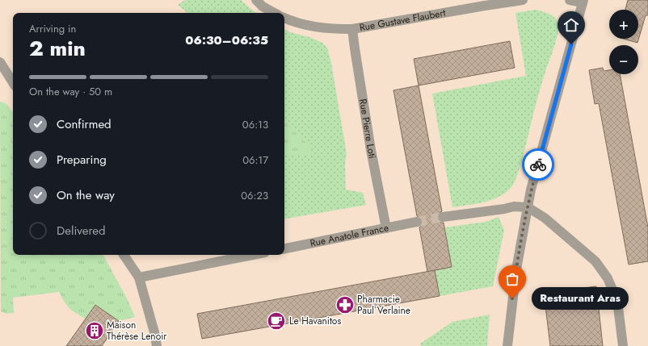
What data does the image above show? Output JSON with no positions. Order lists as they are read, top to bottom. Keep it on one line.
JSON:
{"streets":{"street":["Rue Gustave Flaubert","Rue Pierre Loti","Rue Anatole France"]},"crossings":[["Rue Gustave Flaubert","Rue Pierre Loti"],["Rue Pierre Loti","Rue Anatole France"]],"places":{"other":["Restaurant Aras"],"pharmacy":["Pharmacie Paul Verlaine"],"cafe":["Le Havanitos"],"building":["Maison Thérèse Lenoir"]},"page":{"map_buttons":["+","−"],"heading":["2 min","Arriving in","06:30–06:35"],"bar":"On the way · 50 m","list":[["Confirmed","06:13"],["Preparing","06:17"],["On the way","06:23"],"Delivered"],"bubble":"Restaurant Aras"}}
